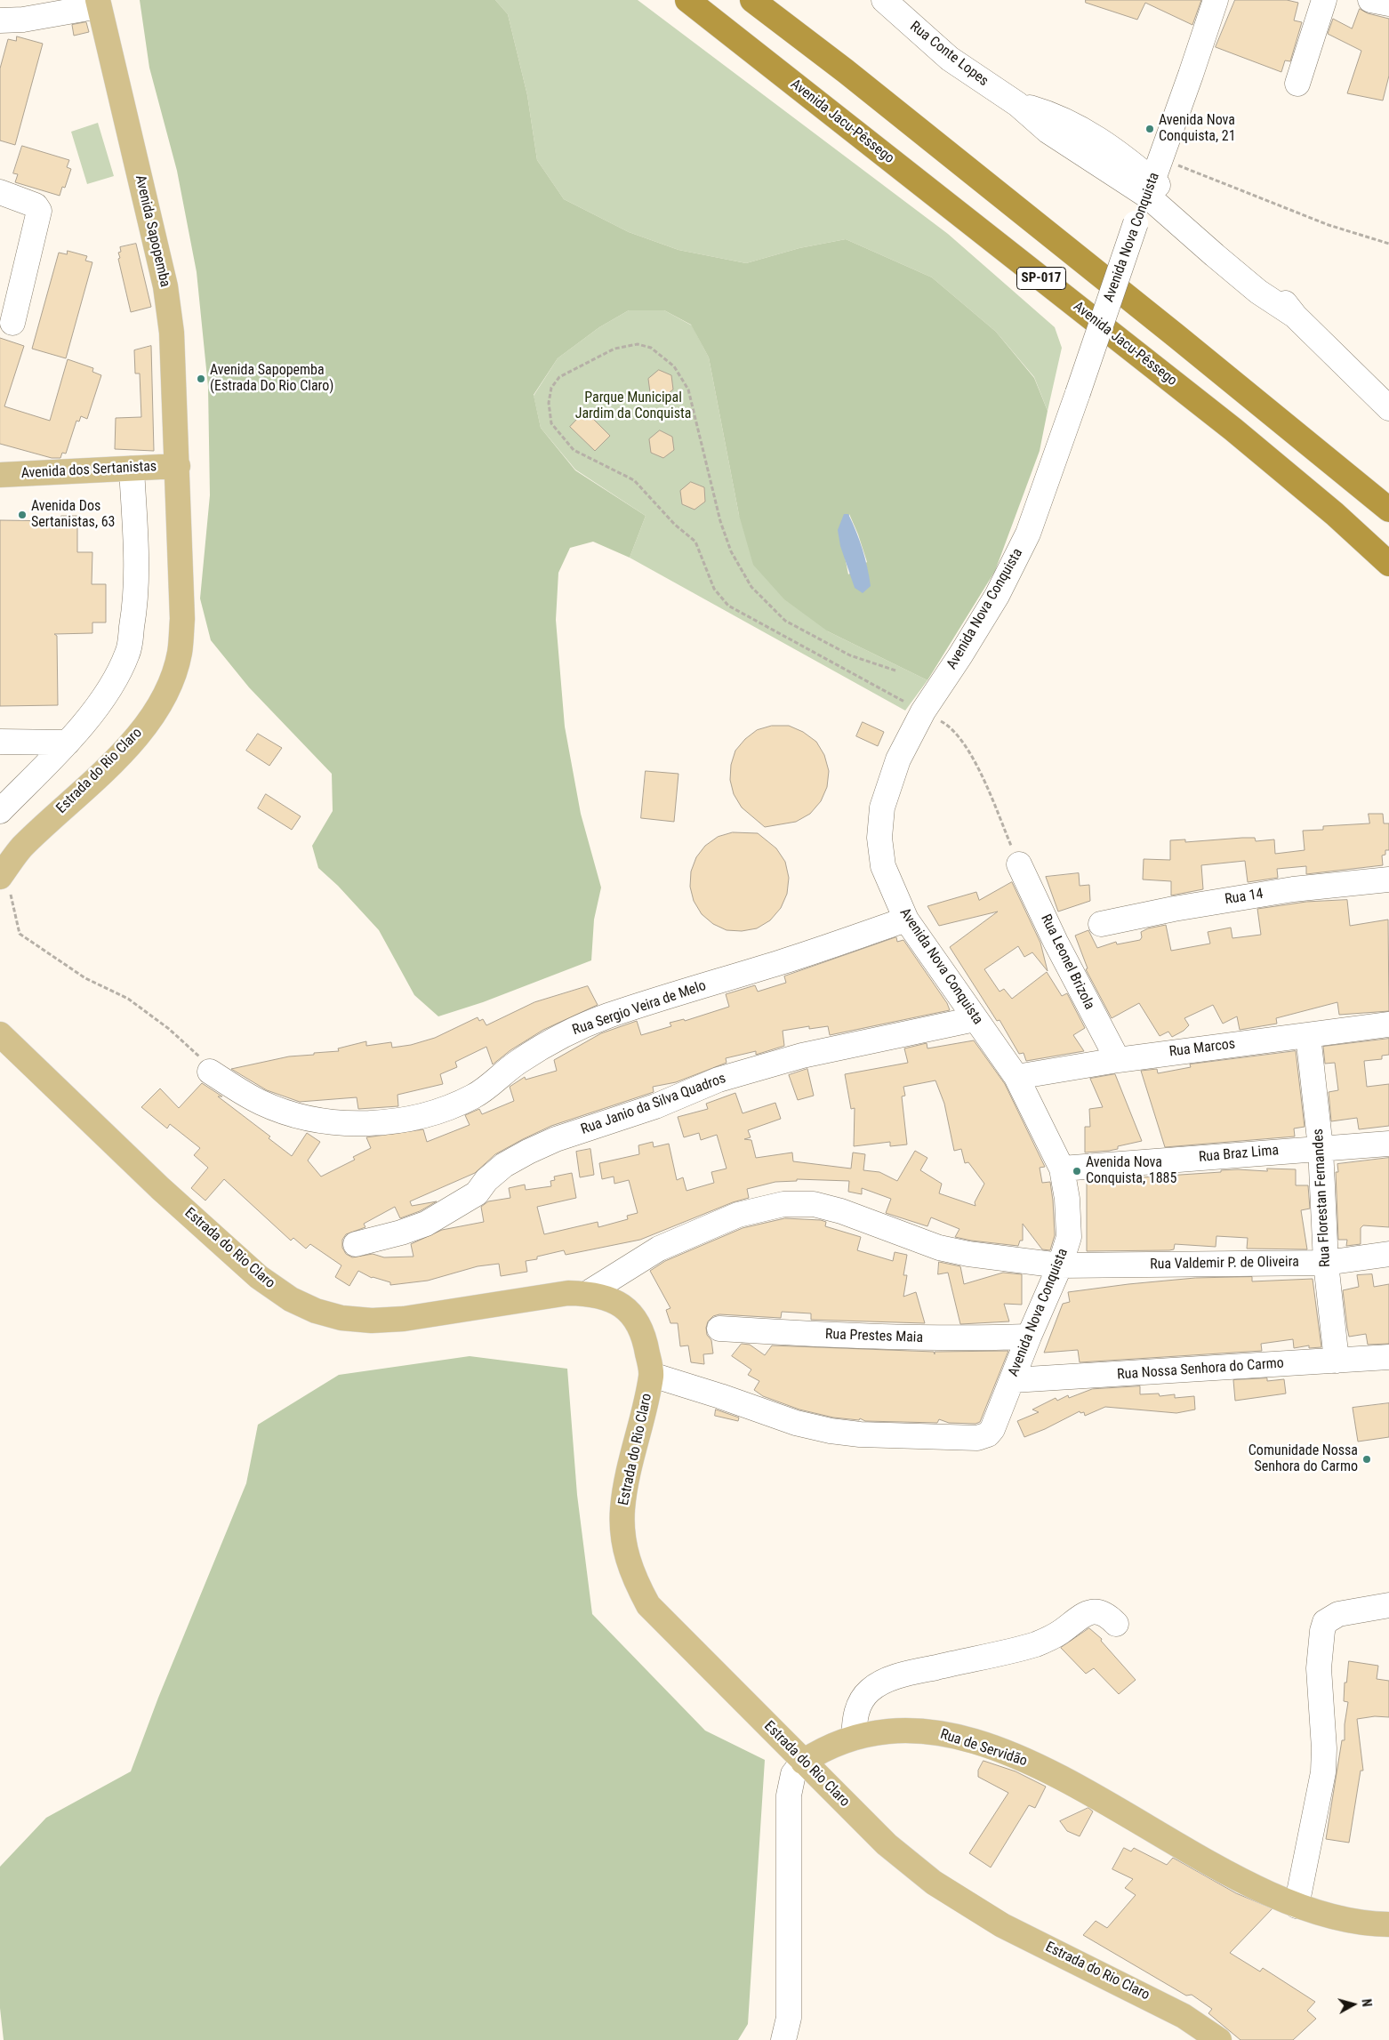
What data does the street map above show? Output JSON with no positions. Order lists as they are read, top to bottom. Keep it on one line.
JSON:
{"streets":{"highway":["Avenida Jacu-Pêssego","SP-017"],"main road":["Avenida Sapopemba","Avenida dos Sertanistas","Estrada do Rio Claro","Rua de Servidão"],"street":["Rua Conte Lopes","Avenida Nova Conquista","Rua 14","Rua Leonel Brizola","Rua Sergio Veira de Melo","Rua Marcos","Rua Janio da Silva Quadros","Rua Braz Lima","Rua Florestan Fernandes","Rua Valdemir P. de Oliveira","Rua Prestes Maia","Rua Nossa Senhora do Carmo"]},"crossings":[["Rua Conte Lopes","Avenida Nova Conquista"],["Avenida Sapopemba","Avenida dos Sertanistas"],["Avenida Sapopemba","Estrada do Rio Claro"],["Avenida Nova Conquista","Estrada do Rio Claro"],["Avenida Nova Conquista","Rua Sergio Veira de Melo"],["Avenida Nova Conquista","Rua Marcos"],["Avenida Nova Conquista","Rua Janio da Silva Quadros"],["Avenida Nova Conquista","Rua Braz Lima"],["Avenida Nova Conquista","Rua Valdemir P. de Oliveira"],["Avenida Nova Conquista","Rua Prestes Maia"],["Avenida Nova Conquista","Rua Nossa Senhora do Carmo"],["Avenida dos Sertanistas","Estrada do Rio Claro"],["Estrada do Rio Claro","Rua Valdemir P. de Oliveira"],["Estrada do Rio Claro","Rua de Servidão"],["Rua Leonel Brizola","Rua Marcos"],["Rua Marcos","Rua Florestan Fernandes"],["Rua Braz Lima","Rua Florestan Fernandes"],["Rua Florestan Fernandes","Rua Valdemir P. de Oliveira"],["Rua Florestan Fernandes","Rua Nossa Senhora do Carmo"]],"parks":["Parque Municipal Jardim da Conquista"],"places":["Avenida Nova Conquista, 21","Avenida Sapopemba (Estrada Do Rio Claro)","Avenida Dos Sertanistas, 63","Avenida Nova Conquista, 1885","Comunidade Nossa Senhora do Carmo"],"north":"right"}
